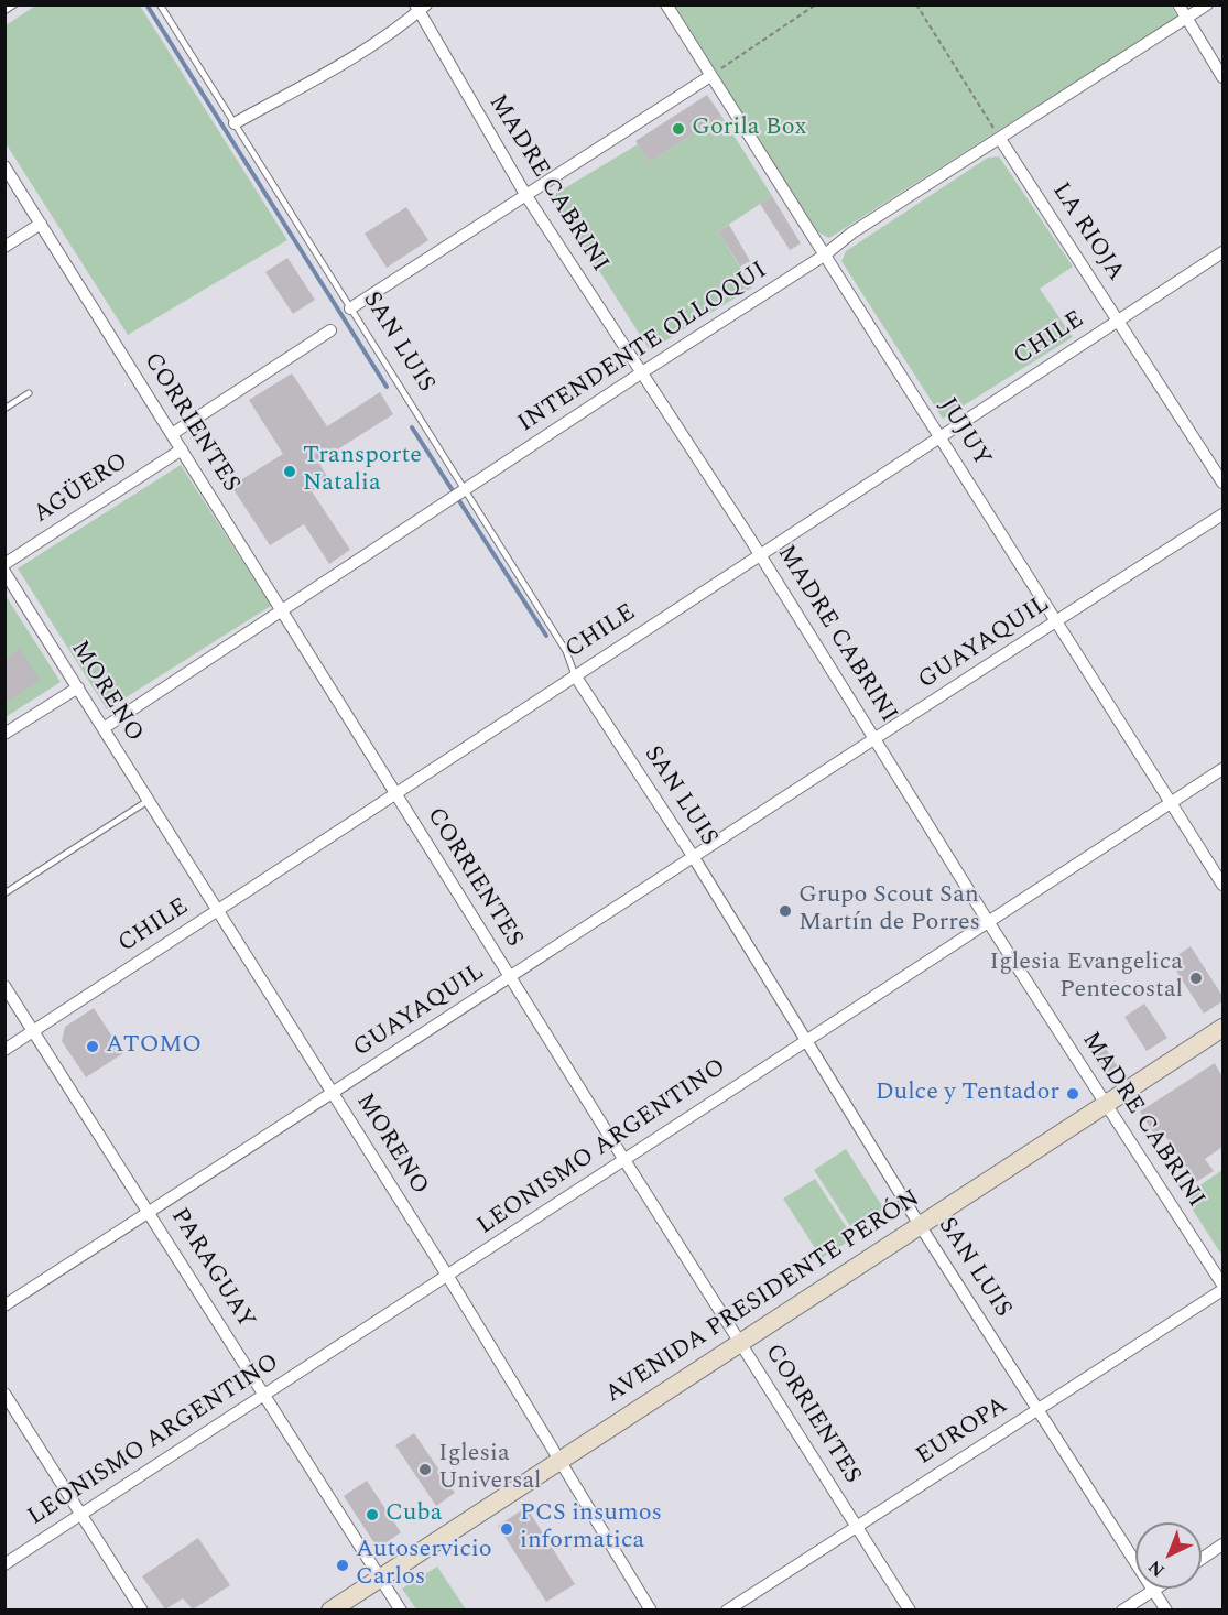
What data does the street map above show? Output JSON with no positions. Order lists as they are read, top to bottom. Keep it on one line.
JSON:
{"streets":{"main road":["AVENIDA PRESIDENTE PERÓN"],"street":["MADRE CABRINI","LA RIOJA","CHILE","SAN LUIS","INTENDENTE OLLOQUI","CORRIENTES","JUJUY","AGÜERO","GUAYAQUIL","MORENO","LEONISMO ARGENTINO","PARAGUAY","EUROPA"]},"crossings":[["MADRE CABRINI","CHILE"],["MADRE CABRINI","INTENDENTE OLLOQUI"],["MADRE CABRINI","GUAYAQUIL"],["MADRE CABRINI","LEONISMO ARGENTINO"],["MADRE CABRINI","AVENIDA PRESIDENTE PERÓN"],["LA RIOJA","CHILE"],["LA RIOJA","INTENDENTE OLLOQUI"],["CHILE","SAN LUIS"],["CHILE","CORRIENTES"],["CHILE","JUJUY"],["CHILE","MORENO"],["CHILE","PARAGUAY"],["SAN LUIS","INTENDENTE OLLOQUI"],["SAN LUIS","GUAYAQUIL"],["SAN LUIS","LEONISMO ARGENTINO"],["SAN LUIS","AVENIDA PRESIDENTE PERÓN"],["SAN LUIS","EUROPA"],["INTENDENTE OLLOQUI","CORRIENTES"],["INTENDENTE OLLOQUI","JUJUY"],["INTENDENTE OLLOQUI","MORENO"],["CORRIENTES","AGÜERO"],["CORRIENTES","GUAYAQUIL"],["CORRIENTES","LEONISMO ARGENTINO"],["CORRIENTES","AVENIDA PRESIDENTE PERÓN"],["CORRIENTES","EUROPA"],["JUJUY","GUAYAQUIL"],["JUJUY","LEONISMO ARGENTINO"],["GUAYAQUIL","MORENO"],["GUAYAQUIL","PARAGUAY"],["MORENO","LEONISMO ARGENTINO"],["MORENO","AVENIDA PRESIDENTE PERÓN"],["LEONISMO ARGENTINO","PARAGUAY"],["PARAGUAY","AVENIDA PRESIDENTE PERÓN"]],"places":["Gorila Box","Transporte Natalia","Grupo Scout San Martín de Porres","Iglesia Evangelica Pentecostal","ATOMO","Dulce y Tentador","Iglesia Universal","Cuba","PCS insumos informatica","Autoservicio Carlos"],"north":"bottom left"}
